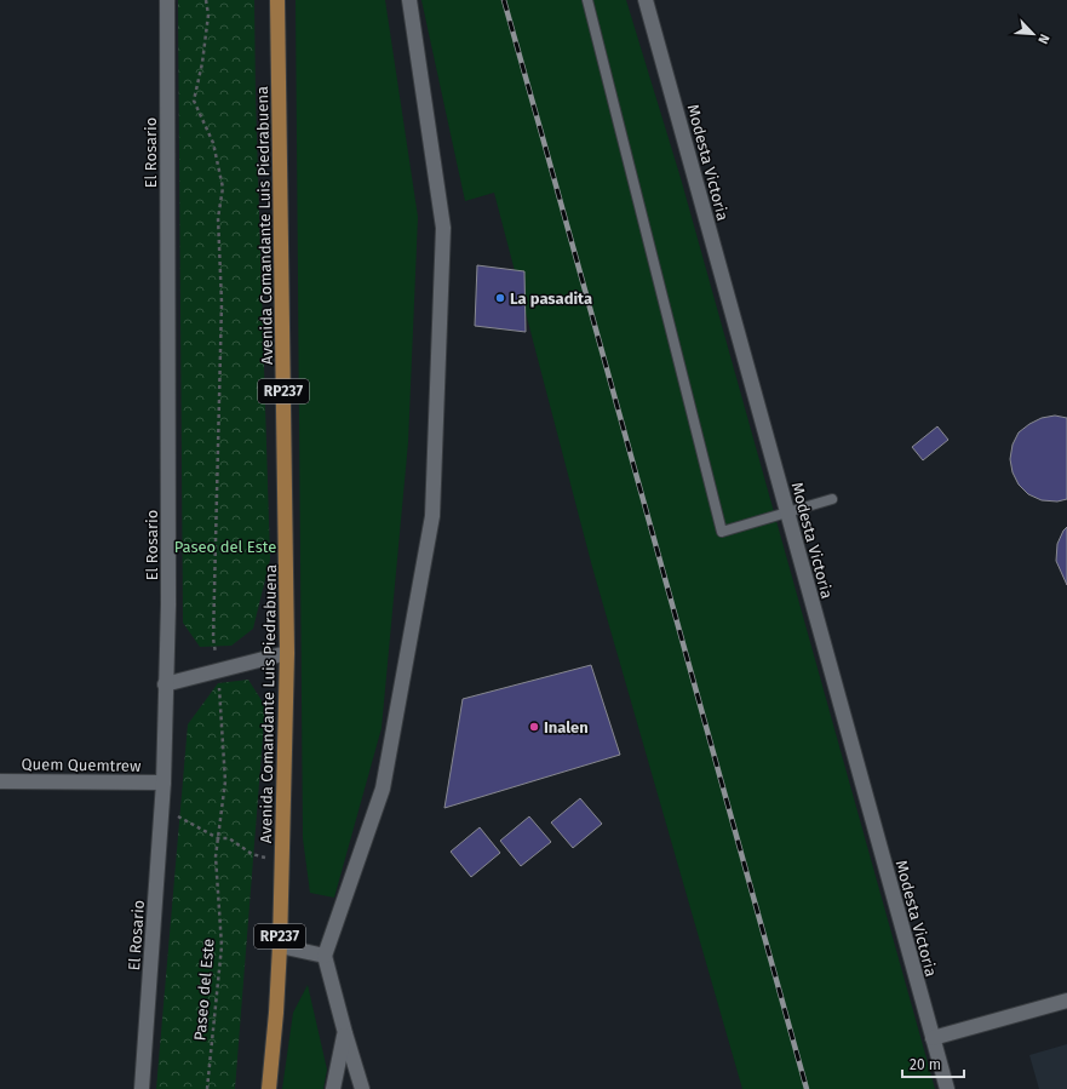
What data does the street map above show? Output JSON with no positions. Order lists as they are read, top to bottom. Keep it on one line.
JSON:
{"streets":{"main road":["Avenida Comandante Luis Piedrabuena","RP237"],"street":["El Rosario","Modesta Victoria","Quem Quemtrew"],"path":["Paseo del Este"]},"crossings":[["El Rosario","Quem Quemtrew"]],"parks":["Paseo del Este"],"places":["La pasadita","Inalen"],"scale_bar":"20 m","north":"bottom right"}
